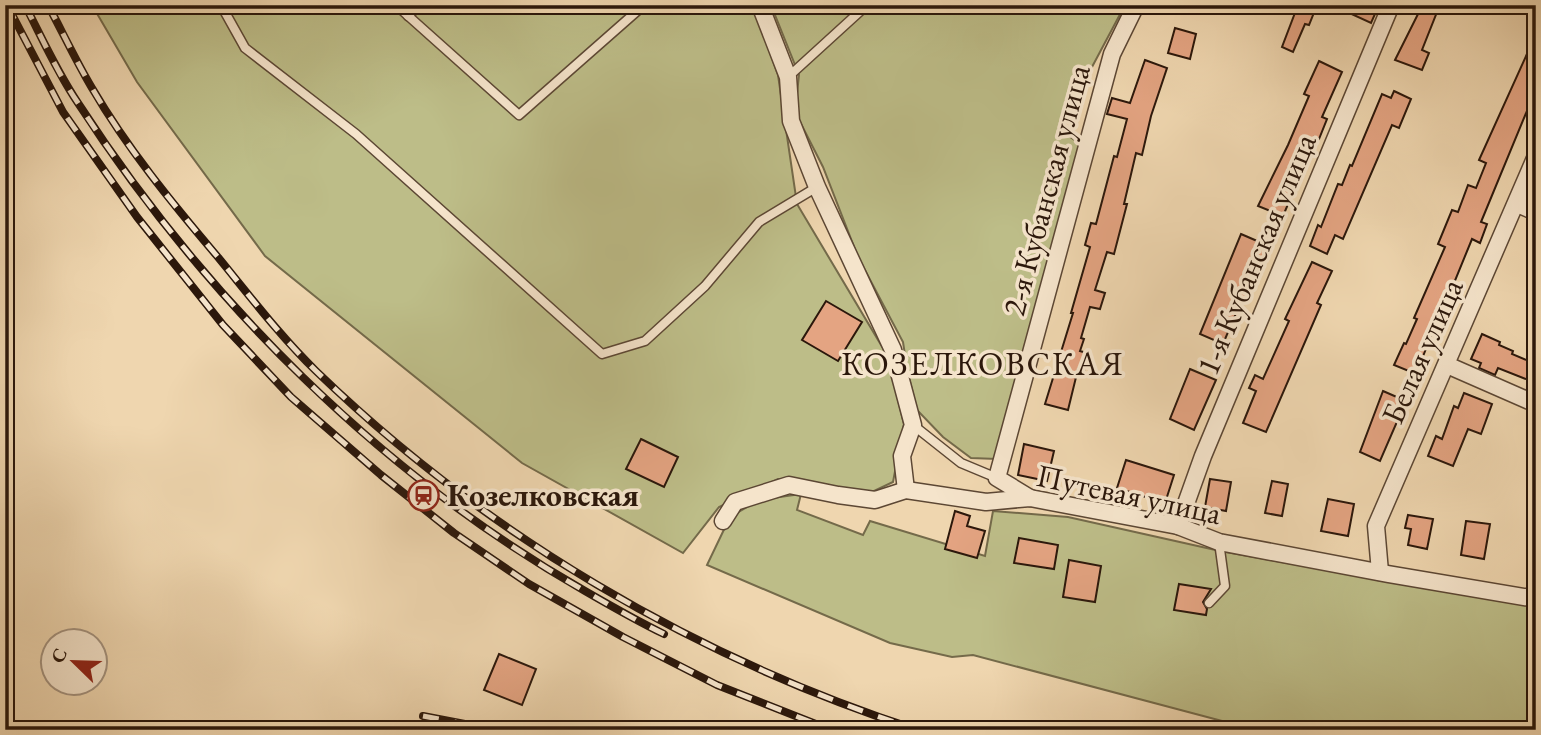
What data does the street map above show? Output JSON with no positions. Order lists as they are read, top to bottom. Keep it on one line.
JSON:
{"streets":{"street":["2-я Кубанская улица","1-я Кубанская улица","Белая улица","Путевая улица"]},"crossings":[["1-я Кубанская улица","Путевая улица"],["Белая улица","Путевая улица"]],"districts":["КОЗЕЛКОВСКАЯ"],"places":{"station":["Козелковская"]},"north":"top left"}
